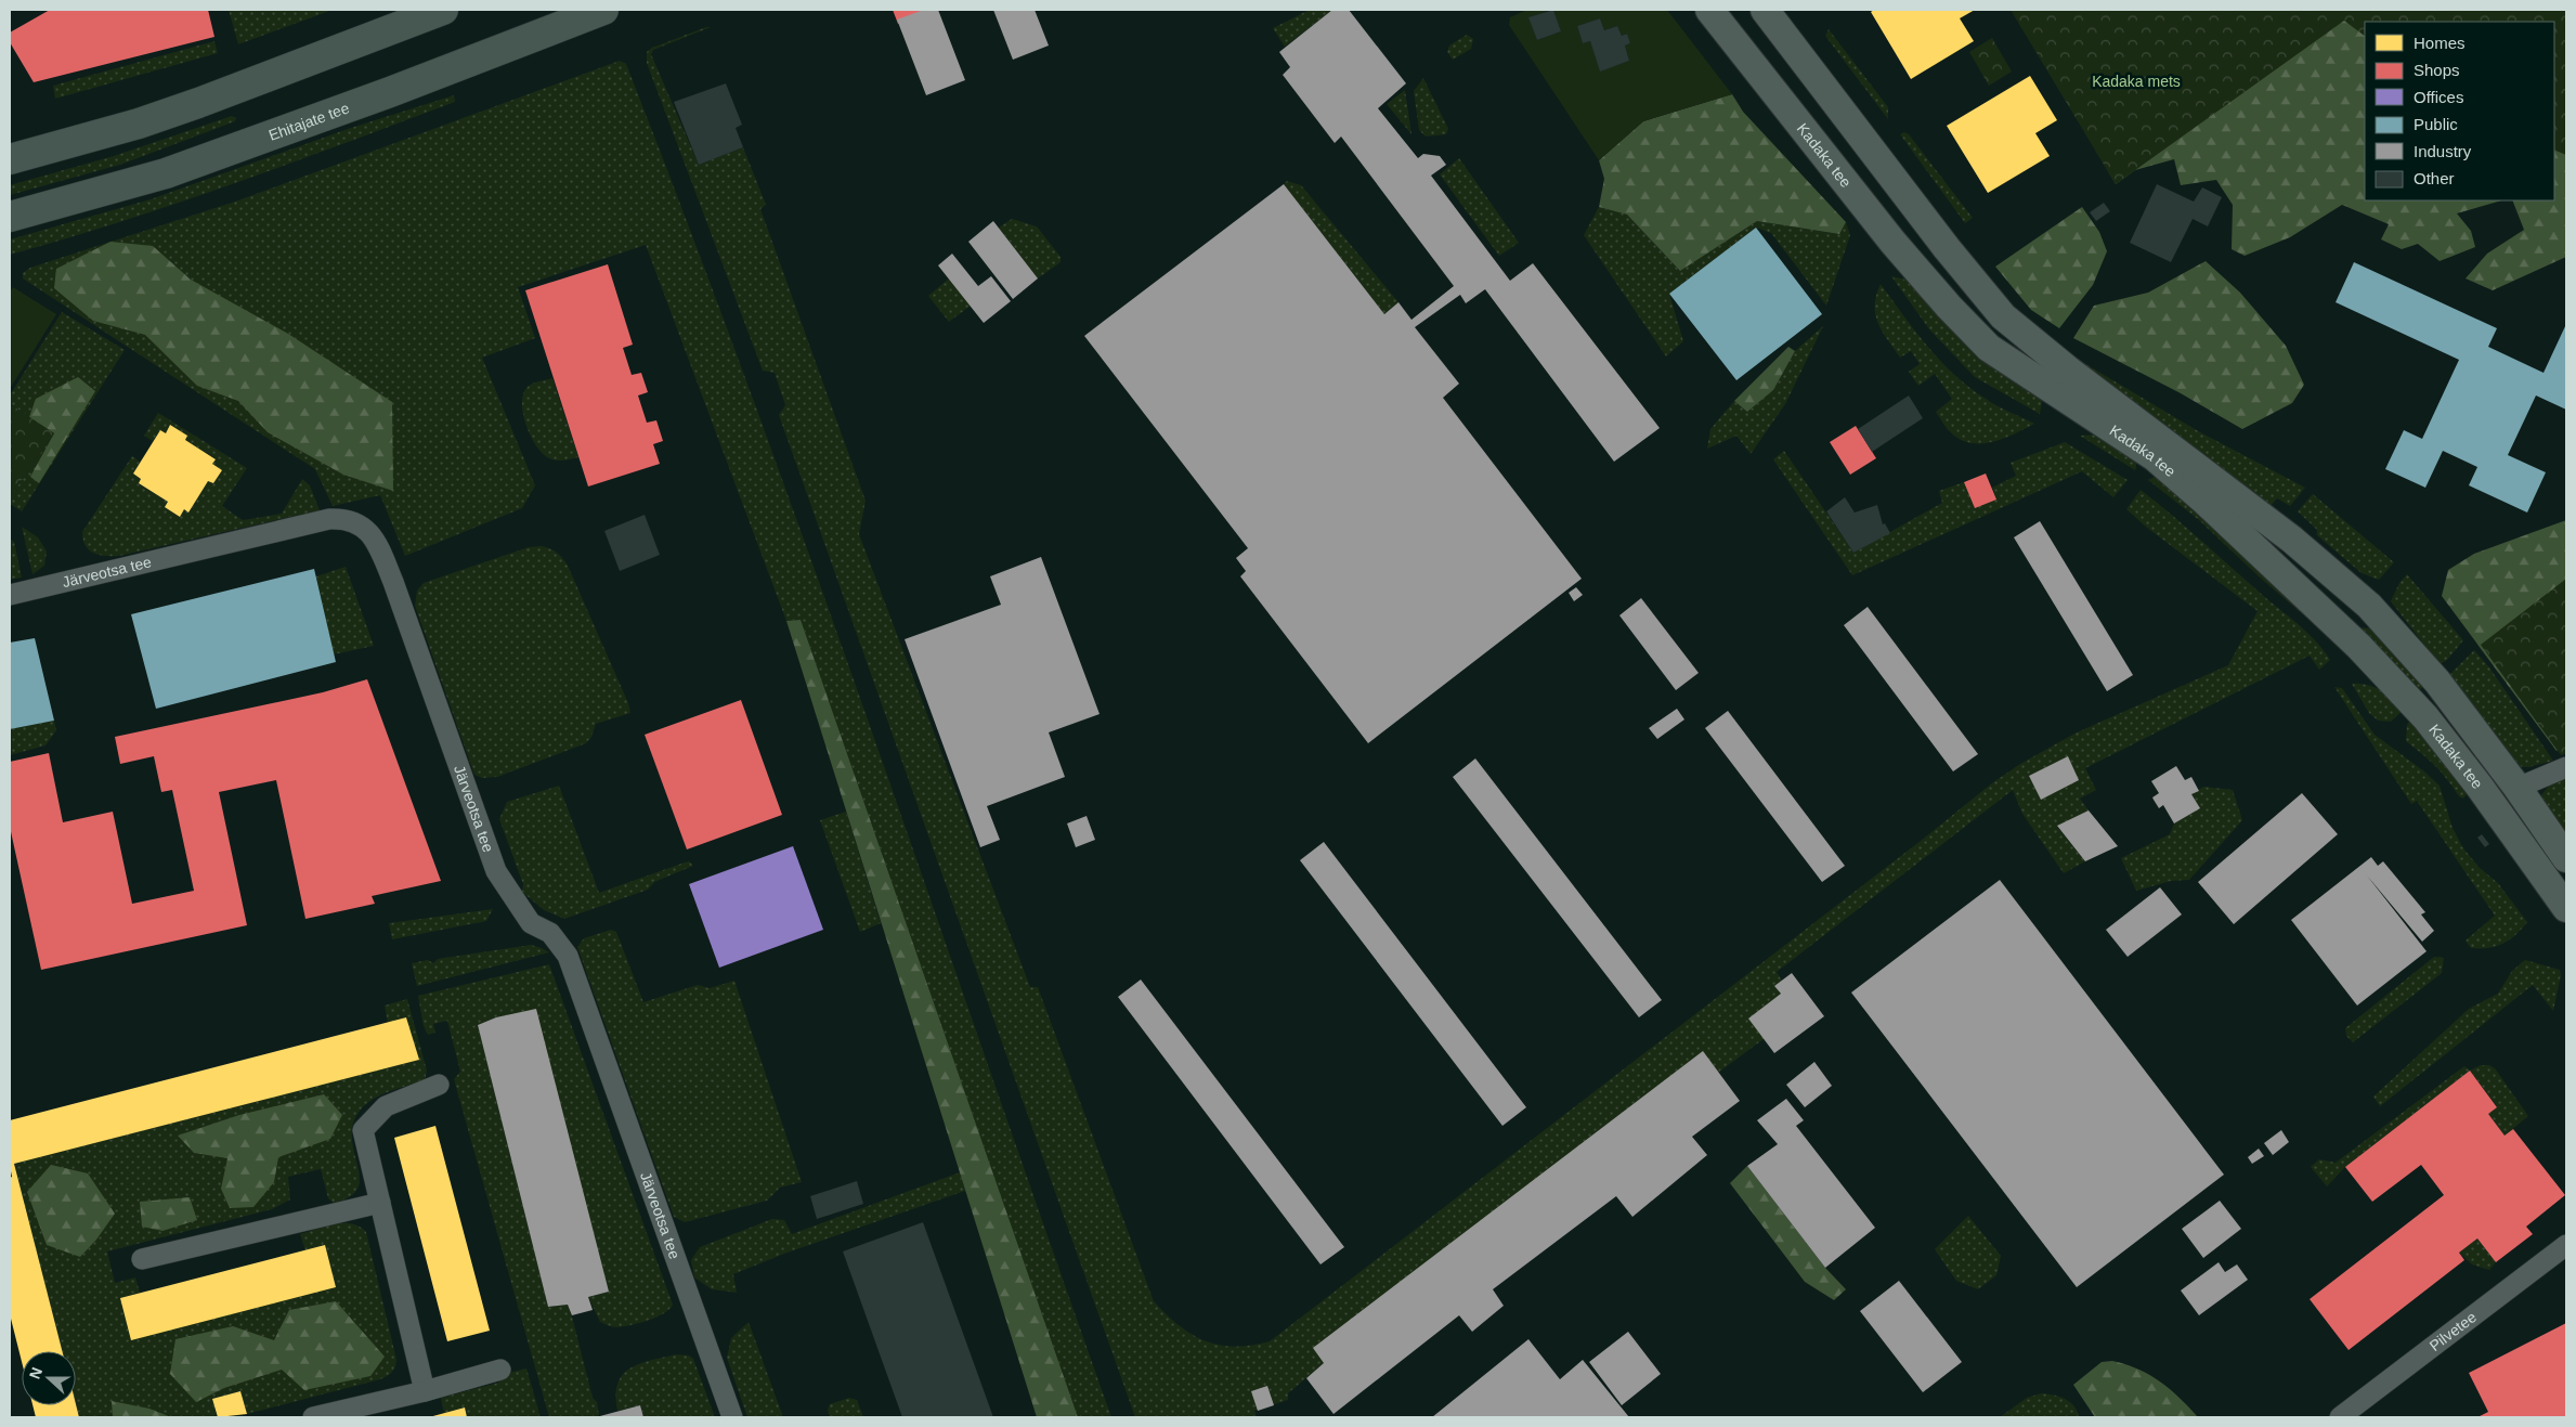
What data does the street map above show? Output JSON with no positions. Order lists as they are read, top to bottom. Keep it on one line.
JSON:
{"streets":{"main road":["Ehitajate tee","Kadaka tee"],"street":["Järveotsa tee","Pilvetee"]},"parks":["Kadaka mets"],"legend":["Homes","Shops","Offices","Public","Industry","Other"],"north":"left"}
